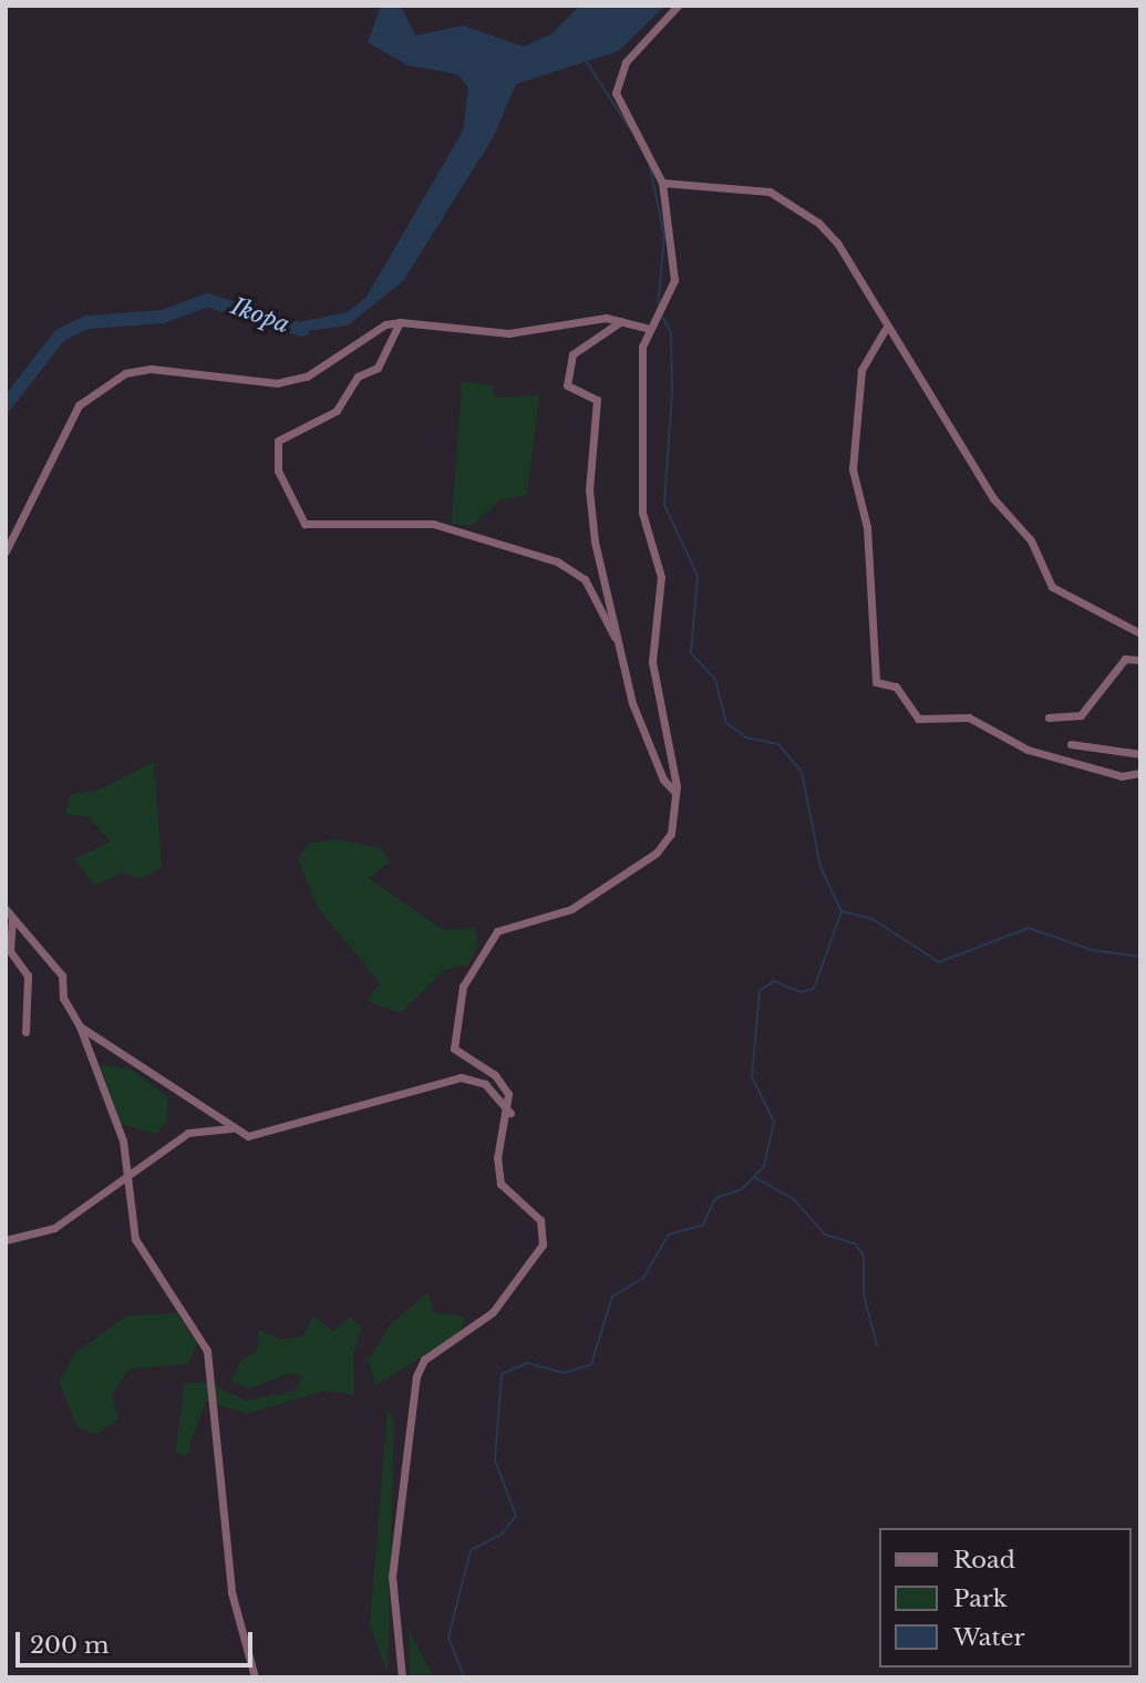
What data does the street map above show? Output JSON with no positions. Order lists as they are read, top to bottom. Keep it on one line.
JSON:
{"water":["Ikopa"],"legend":["Road","Park","Water"],"scale_bar":"200 m"}
